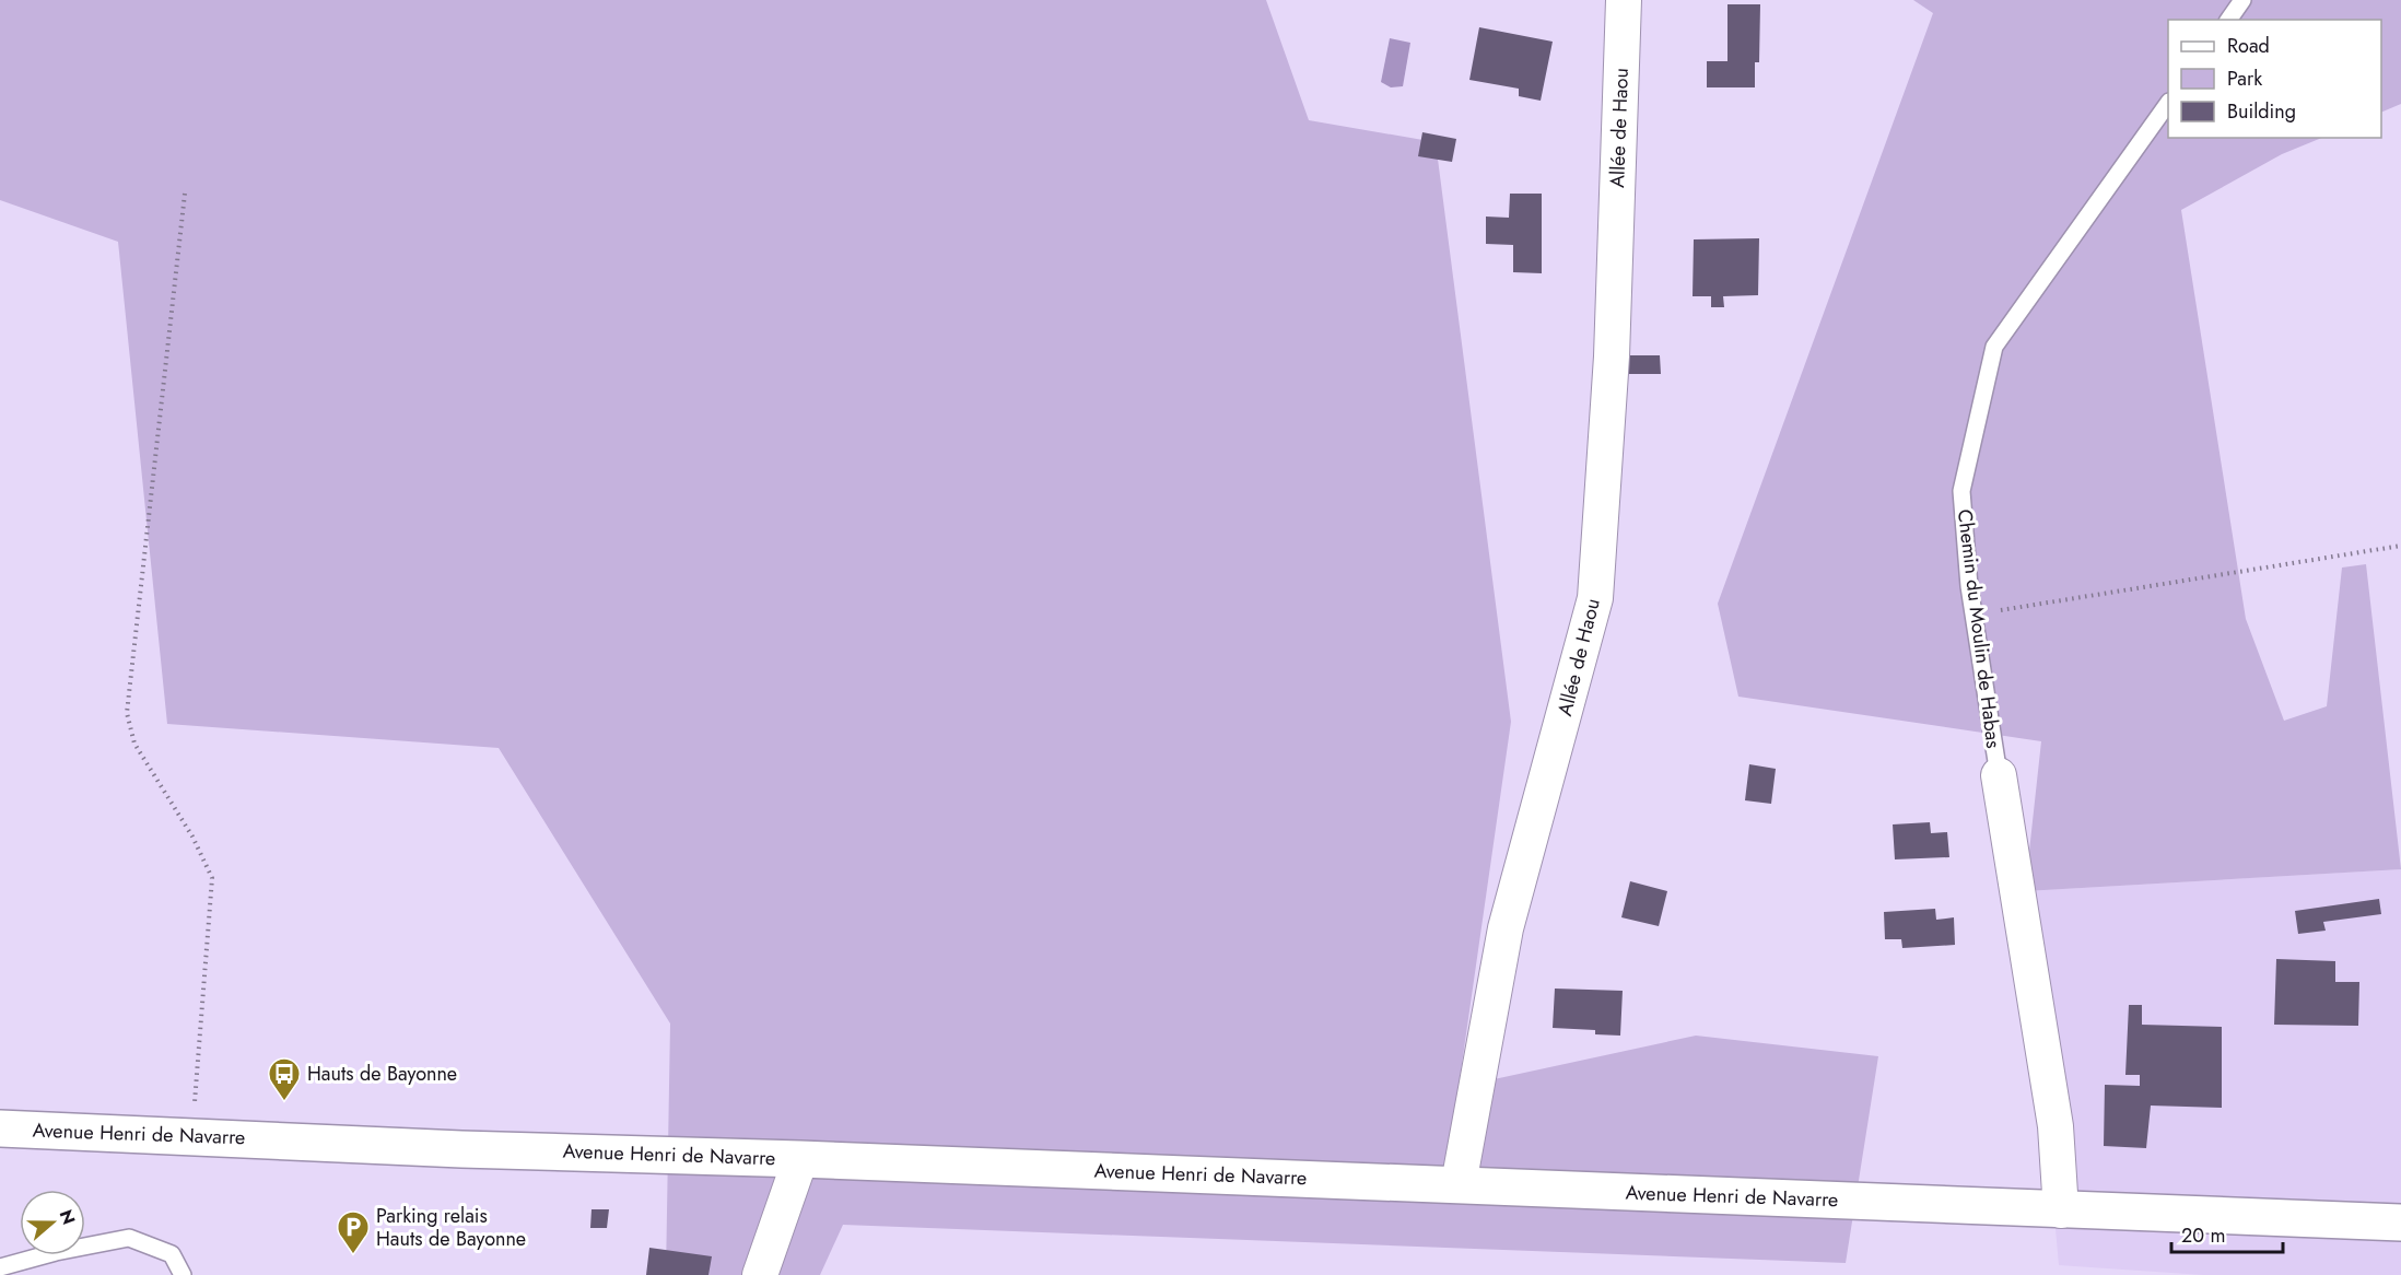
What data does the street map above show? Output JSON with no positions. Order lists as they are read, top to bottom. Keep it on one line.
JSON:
{"streets":{"main road":["Avenue Henri de Navarre"],"street":["Allée de Haou","Chemin du Moulin de Habas"]},"crossings":[["Allée de Haou","Avenue Henri de Navarre"],["Chemin du Moulin de Habas","Avenue Henri de Navarre"]],"places":{"bus stop":["Hauts de Bayonne"],"parking":["Parking relais Hauts de Bayonne"]},"legend":["Road","Park","Building"],"scale_bar":"20 m","north":"right"}
